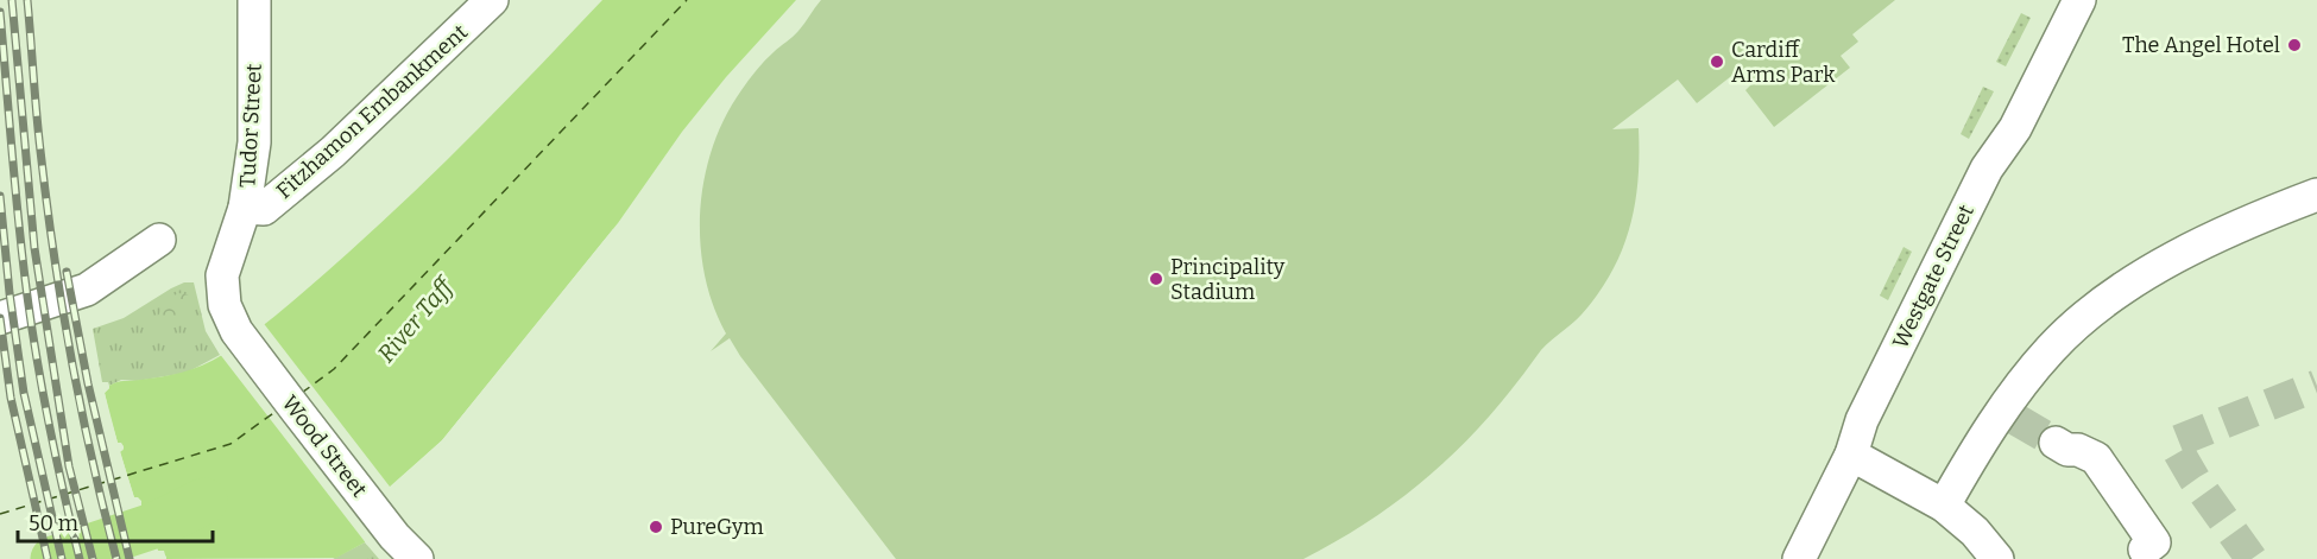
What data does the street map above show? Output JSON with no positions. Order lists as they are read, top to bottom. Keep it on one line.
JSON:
{"streets":{"street":["Fitzhamon Embankment","Tudor Street","Westgate Street","Wood Street"]},"crossings":[["Fitzhamon Embankment","Tudor Street"],["Tudor Street","Wood Street"]],"water":["River Taff"],"places":["The Angel Hotel","Cardiff Arms Park","Principality Stadium","PureGym"],"scale_bar":"50 m"}
